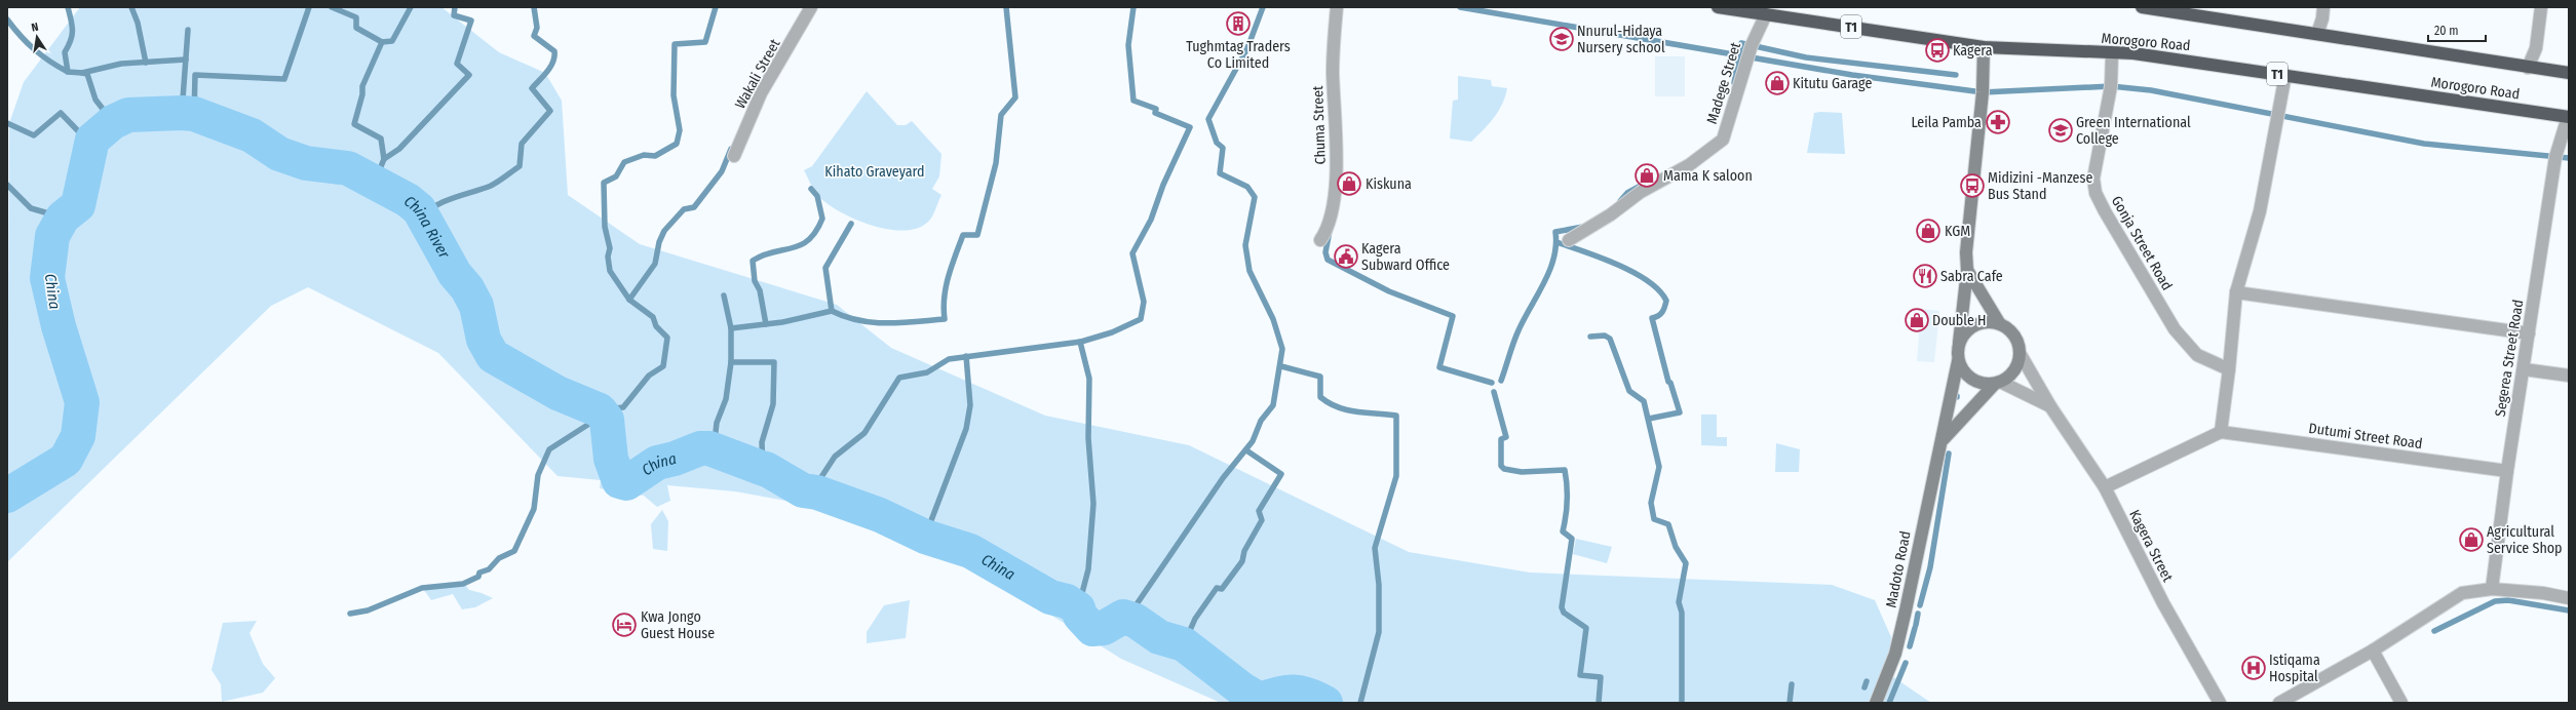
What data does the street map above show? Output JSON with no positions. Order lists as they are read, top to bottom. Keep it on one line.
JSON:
{"streets":{"highway":["T1","Morogoro Road"],"main road":["Madoto Road"],"street":["Wakali Street","Madege Street","Chuma Street","Gonja Street Road","Segerea Street Road","Dutumi Street Road","Kagera Street"]},"crossings":[["Morogoro Road","Madege Street"],["Morogoro Road","Gonja Street Road"],["Morogoro Road","Segerea Street Road"],["Segerea Street Road","Dutumi Street Road"],["Kagera Street","Madoto Road"]],"water":["China River","China"],"parks":["Kihato Graveyard"],"places":{"building":["Tughmtag Traders Co Limited"],"school or university":["Nnurul-Hidaya Nursery school","Green International College"],"bus stop":["Kagera","Midizini -Manzese Bus Stand"],"shop":["Kitutu Garage","Mama K saloon","Kiskuna","KGM","Double H","Agricultural Service Shop"],"pharmacy":["Leila Pamba"],"public building":["Kagera Subward Office"],"restaurant":["Sabra Cafe"],"hotel":["Kwa Jongo Guest House"],"hospital":["Istiqama Hospital"]},"scale_bar":"20 m","north":"top"}
